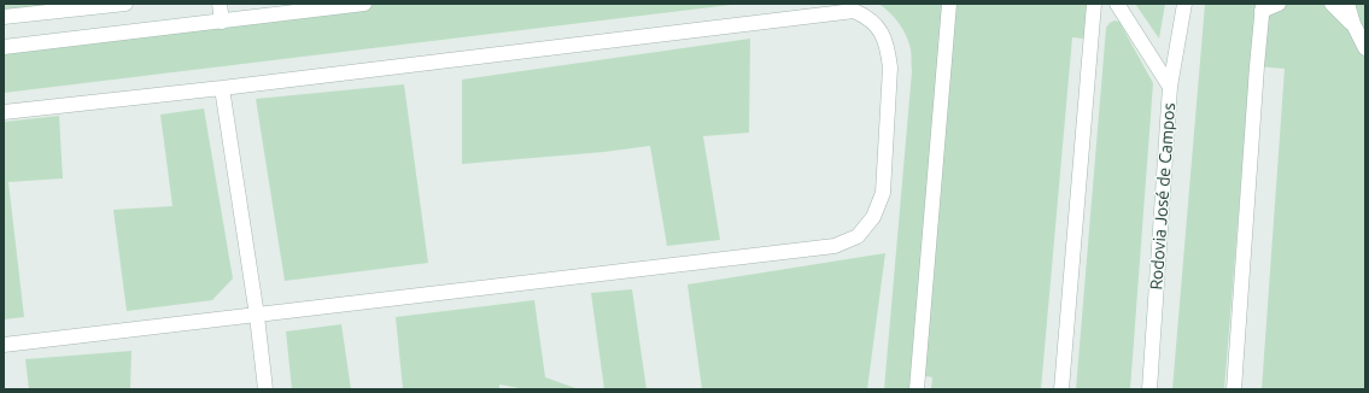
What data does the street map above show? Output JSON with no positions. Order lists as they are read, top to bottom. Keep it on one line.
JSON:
{"streets":{"street":["Rodovia José de Campos"]}}
